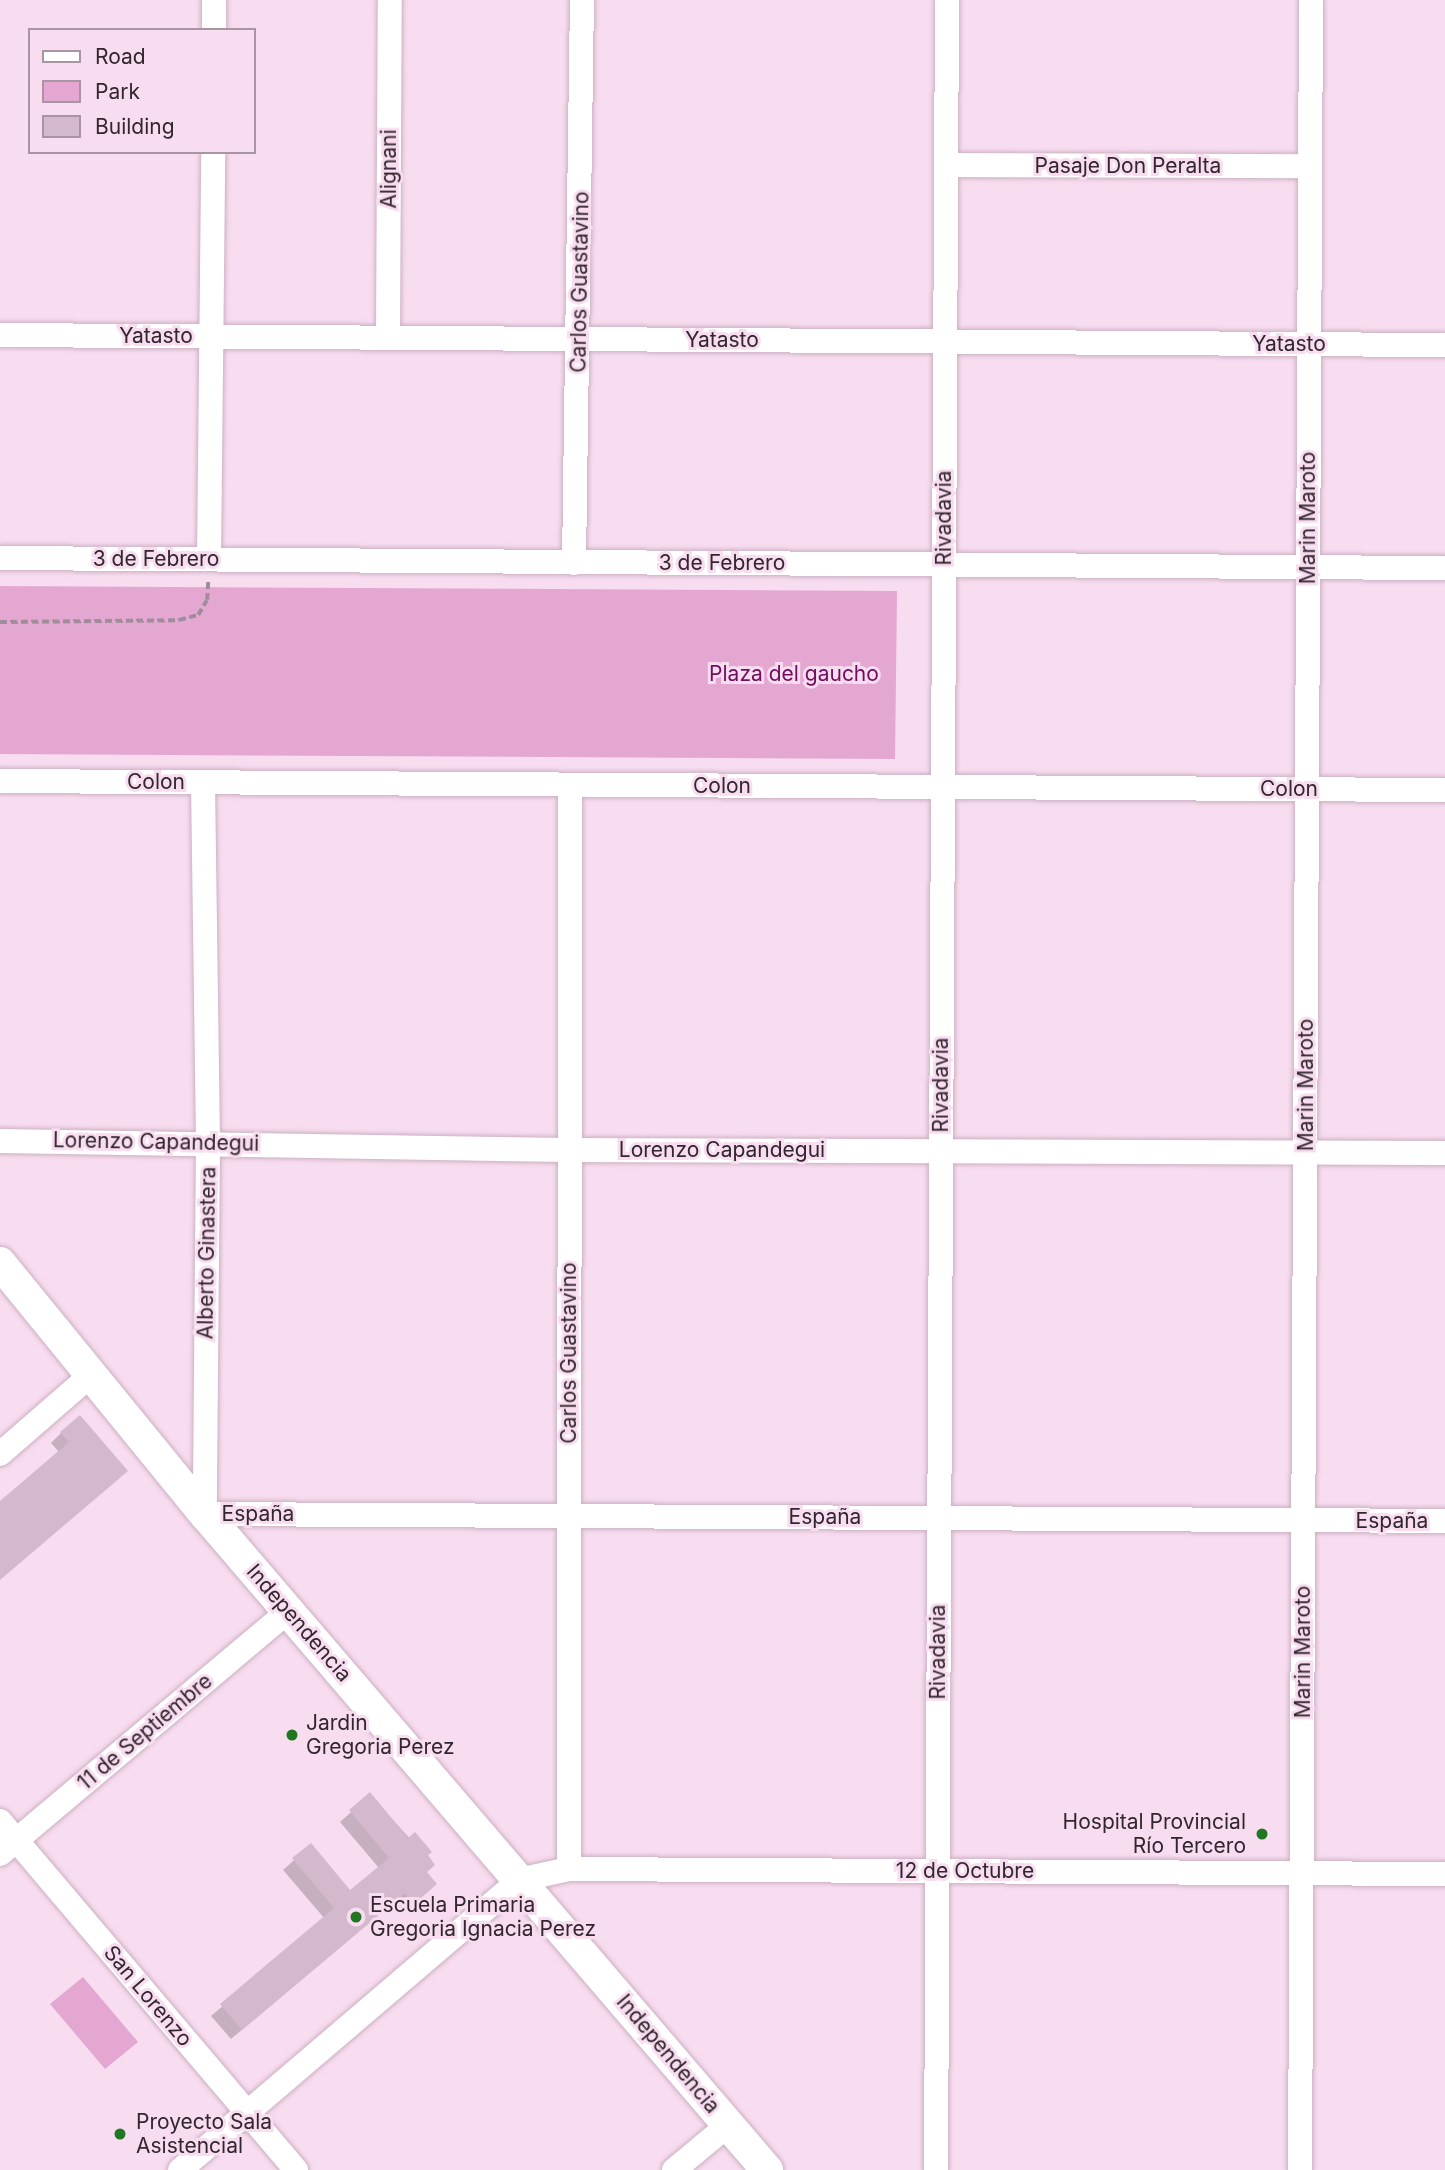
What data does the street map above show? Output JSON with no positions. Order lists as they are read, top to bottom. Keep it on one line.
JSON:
{"streets":{"main road":["Independencia"],"street":["Pasaje Don Peralta","Alignani","Carlos Guastavino","Yatasto","Rivadavia","Marin Maroto","3 de Febrero","Colon","Lorenzo Capandegui","Alberto Ginastera","España","11 de Septiembre","12 de Octubre","San Lorenzo"]},"crossings":[["Pasaje Don Peralta","Rivadavia"],["Pasaje Don Peralta","Marin Maroto"],["Alignani","Yatasto"],["Carlos Guastavino","Yatasto"],["Carlos Guastavino","3 de Febrero"],["Carlos Guastavino","Colon"],["Carlos Guastavino","Lorenzo Capandegui"],["Carlos Guastavino","España"],["Carlos Guastavino","12 de Octubre"],["Yatasto","Rivadavia"],["Yatasto","Marin Maroto"],["Rivadavia","3 de Febrero"],["Rivadavia","Colon"],["Rivadavia","Lorenzo Capandegui"],["Rivadavia","España"],["Rivadavia","12 de Octubre"],["Marin Maroto","3 de Febrero"],["Marin Maroto","Colon"],["Marin Maroto","Lorenzo Capandegui"],["Marin Maroto","España"],["Marin Maroto","12 de Octubre"],["Colon","Alberto Ginastera"],["Lorenzo Capandegui","Alberto Ginastera"],["Alberto Ginastera","España"],["Alberto Ginastera","Independencia"],["España","Independencia"],["Independencia","11 de Septiembre"],["11 de Septiembre","San Lorenzo"]],"parks":["Plaza del gaucho"],"places":["Jardin Gregoria Perez","Hospital Provincial Río Tercero","Escuela Primaria Gregoria Ignacia Perez","Proyecto Sala Asistencial"],"legend":["Road","Park","Building"]}
